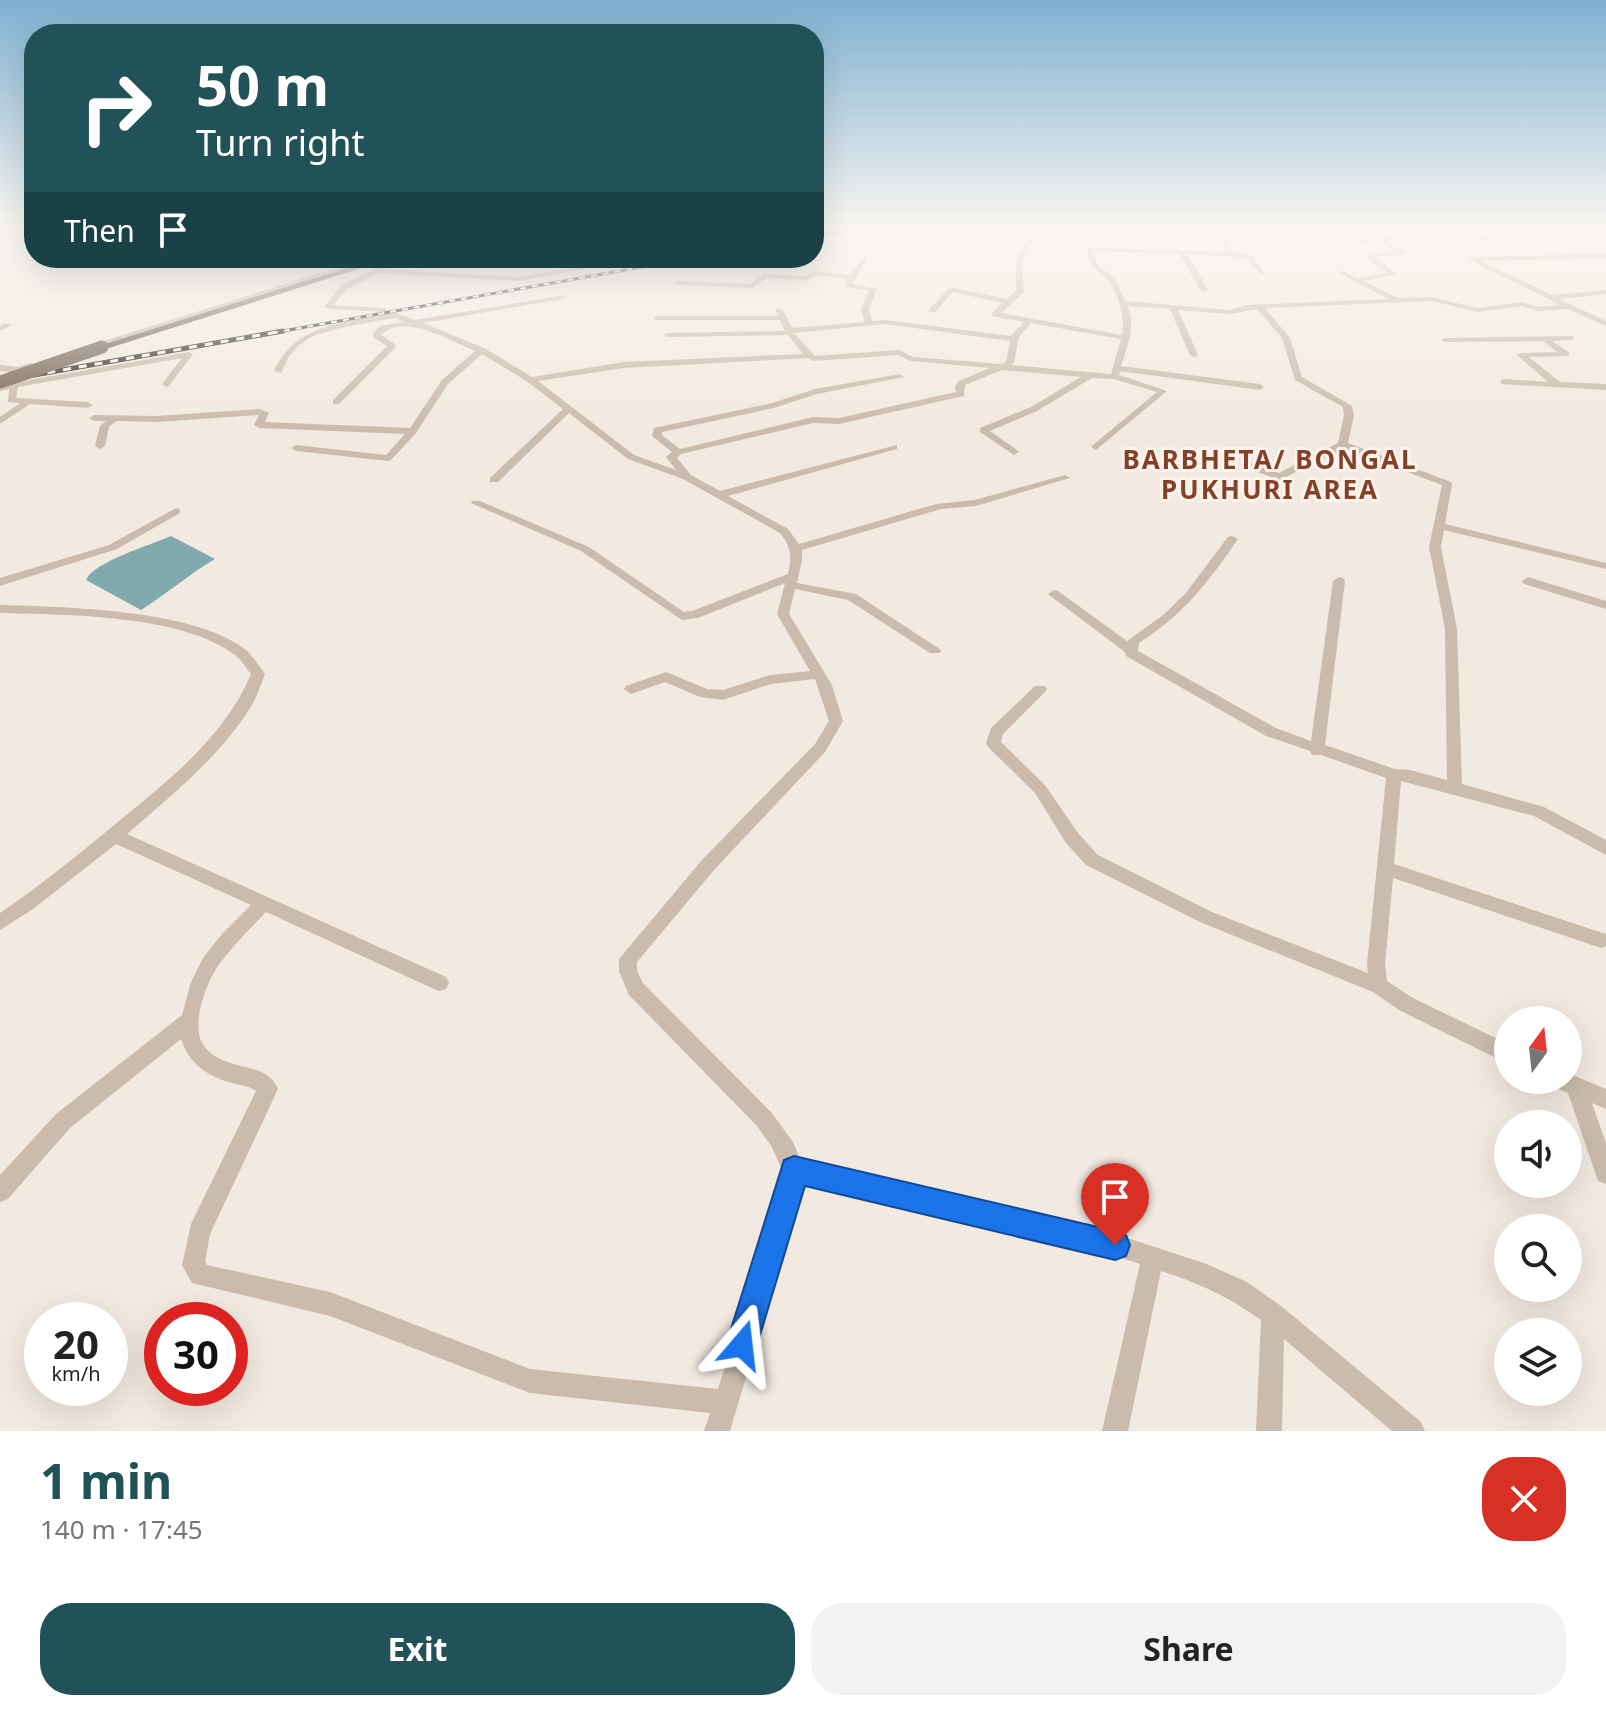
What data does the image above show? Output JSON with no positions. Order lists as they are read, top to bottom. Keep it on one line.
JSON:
{"districts":["BARBHETA/ BONGAL PUKHURI AREA"],"north":"top","page":{"turn":["50 m","Turn right"],"then":"Then","speed":"20 km/h","limit":"30","heading":["1 min","140 m · 17:45"],"buttons":["Exit","Share"]}}
